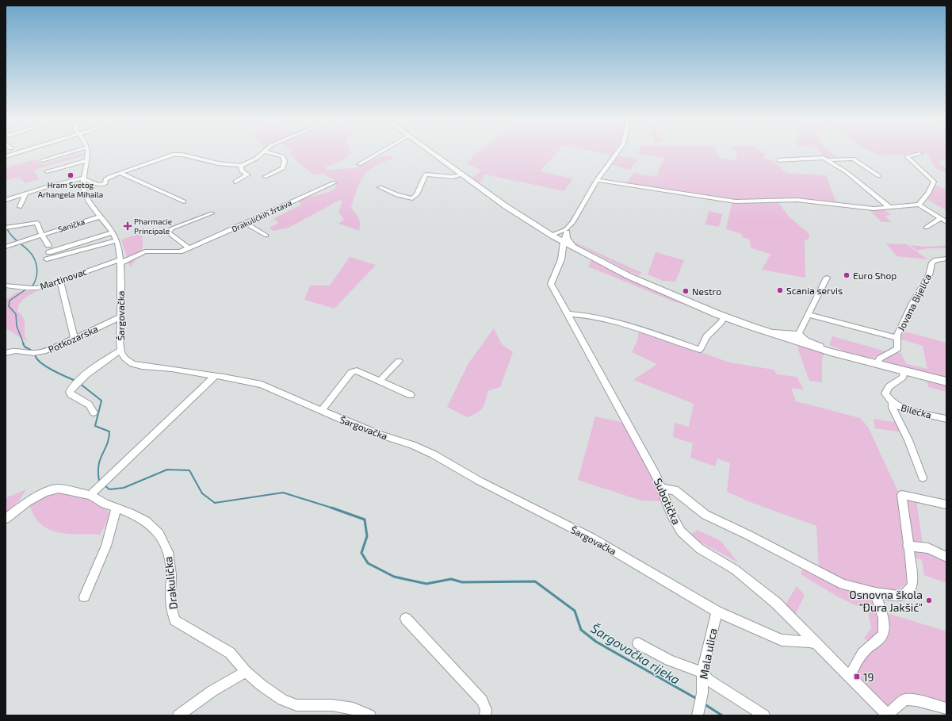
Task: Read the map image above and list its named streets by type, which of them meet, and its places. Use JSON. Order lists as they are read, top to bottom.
{
  "streets": {
    "street": [
      "Drakulićkih žrtava",
      "Sanička",
      "Martinovac",
      "Jovana Bijelića",
      "Šargovačka",
      "Potkozarska",
      "Bilećka",
      "Subotička",
      "Drakulićka",
      "Mala ulica"
    ]
  },
  "crossings": [
    ["Drakulićkih žrtava", "Martinovac"],
    ["Drakulićkih žrtava", "Šargovačka"],
    ["Sanička", "Šargovačka"],
    ["Martinovac", "Šargovačka"],
    ["Šargovačka", "Potkozarska"],
    ["Šargovačka", "Subotička"],
    ["Šargovačka", "Mala ulica"]
  ],
  "water": ["Šargovačka rijeka"],
  "places": {
    "other": [
      "Hram Svetog Arhangela Mihaila",
      "Euro Shop",
      "Scania servis",
      "Nestro",
      "Osnovna škola \"Đura Jakšić\""
    ],
    "health": ["Pharmacie Principale"],
    "transit": ["19"]
  }
}
